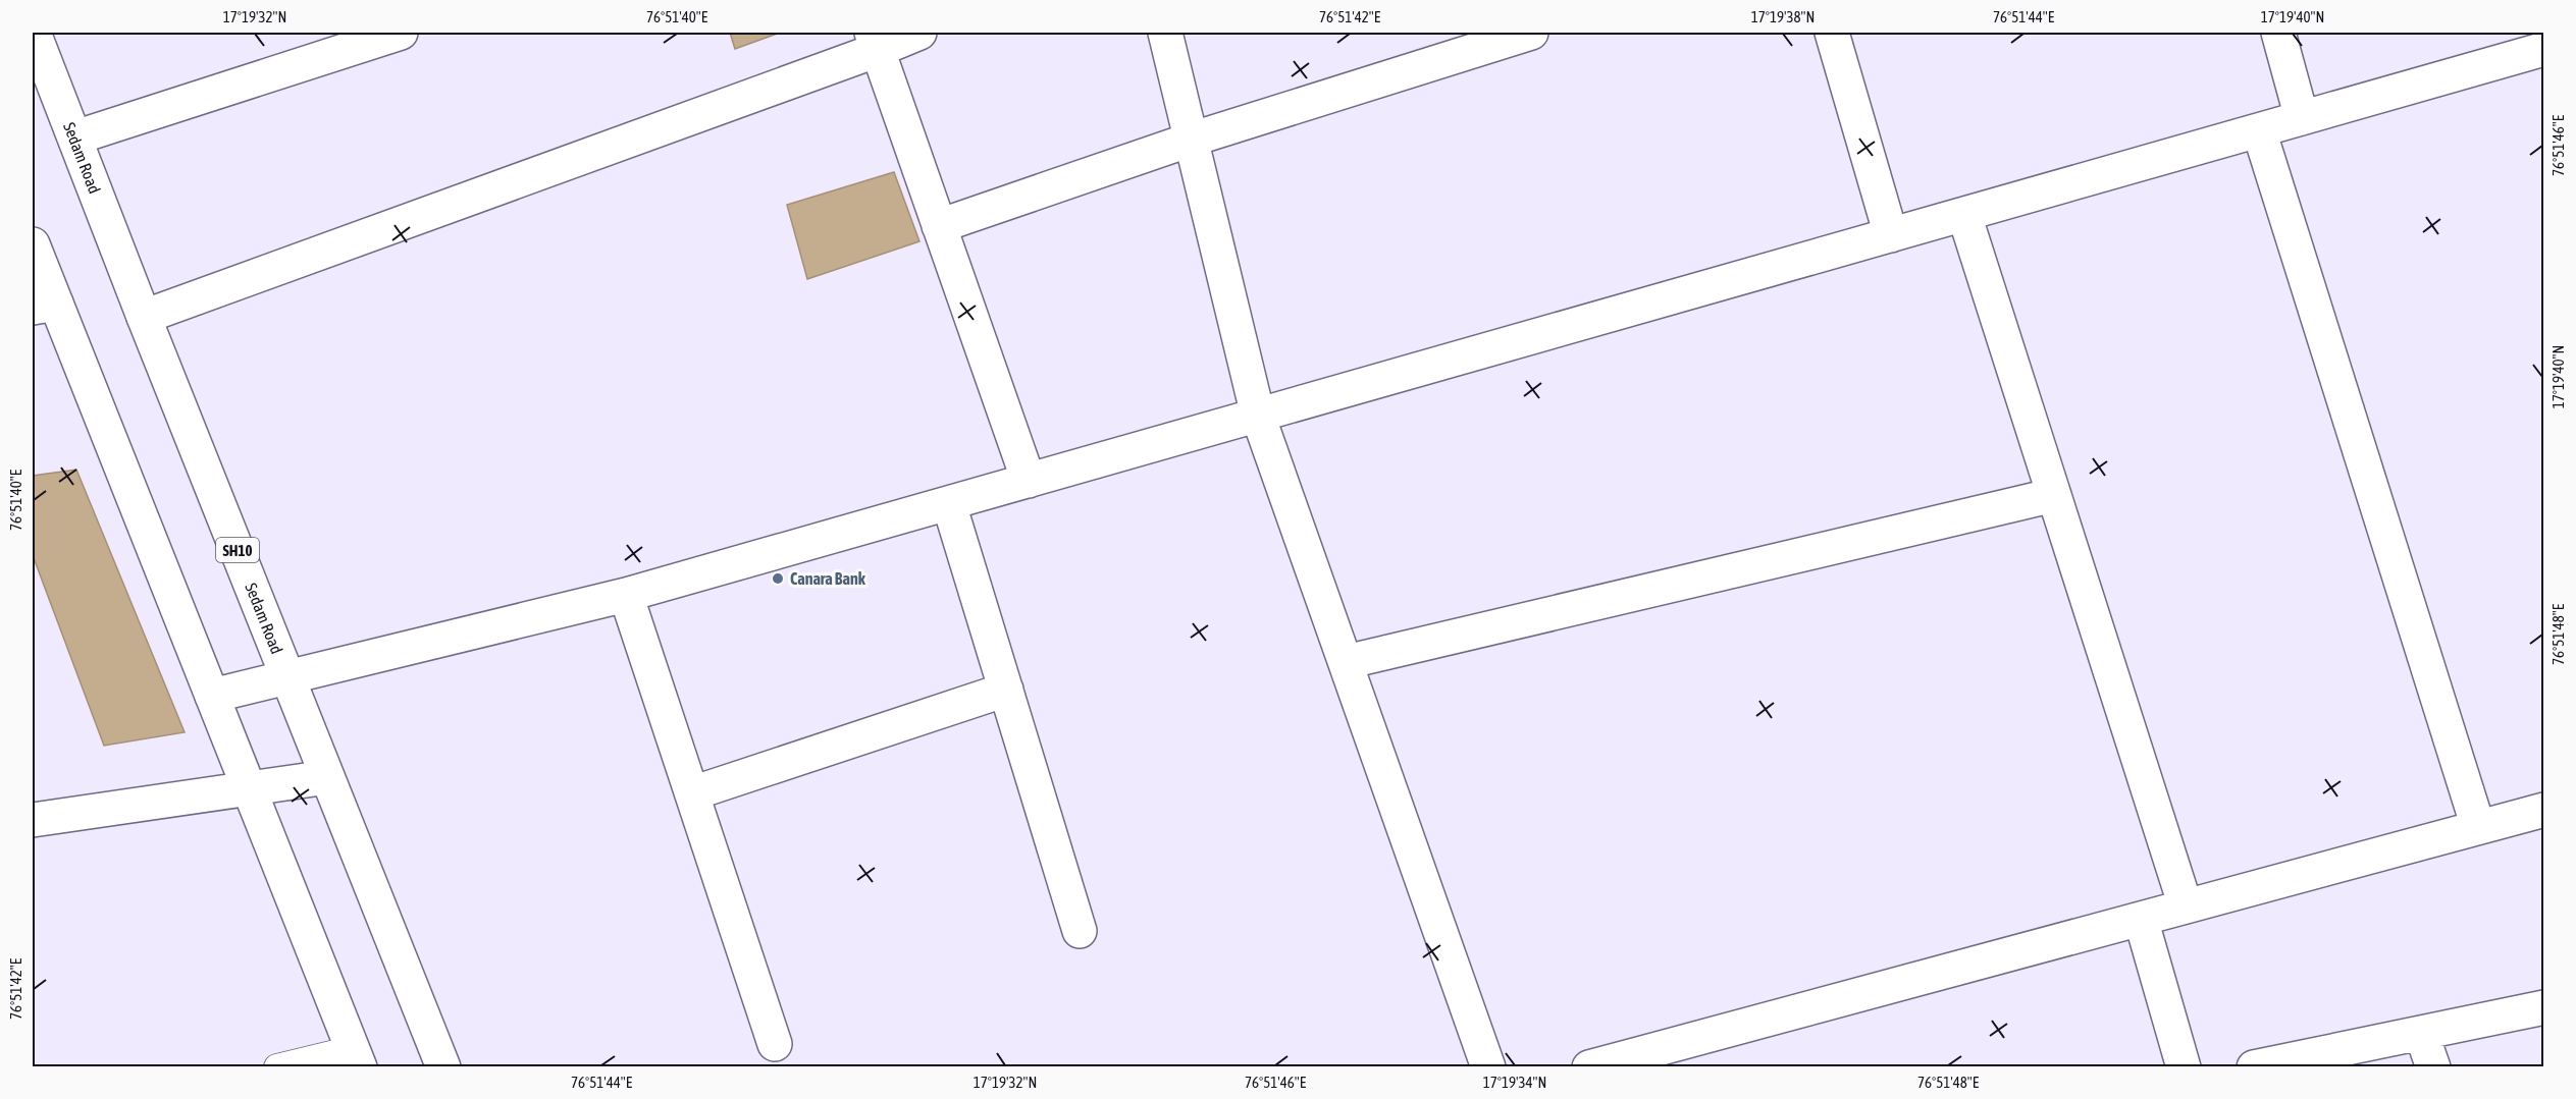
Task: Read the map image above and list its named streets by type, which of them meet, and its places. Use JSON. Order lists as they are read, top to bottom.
{
  "streets": {
    "street": ["Sedam Road", "SH10"]
  },
  "places": ["Canara Bank"],
  "coordinates": [
    "17°19'32\"N",
    "76°51'40\"E",
    "76°51'42\"E",
    "17°19'38\"N",
    "76°51'44\"E",
    "17°19'40\"N",
    "76°51'46\"E",
    "76°51'48\"E",
    "17°19'34\"N"
  ]
}
